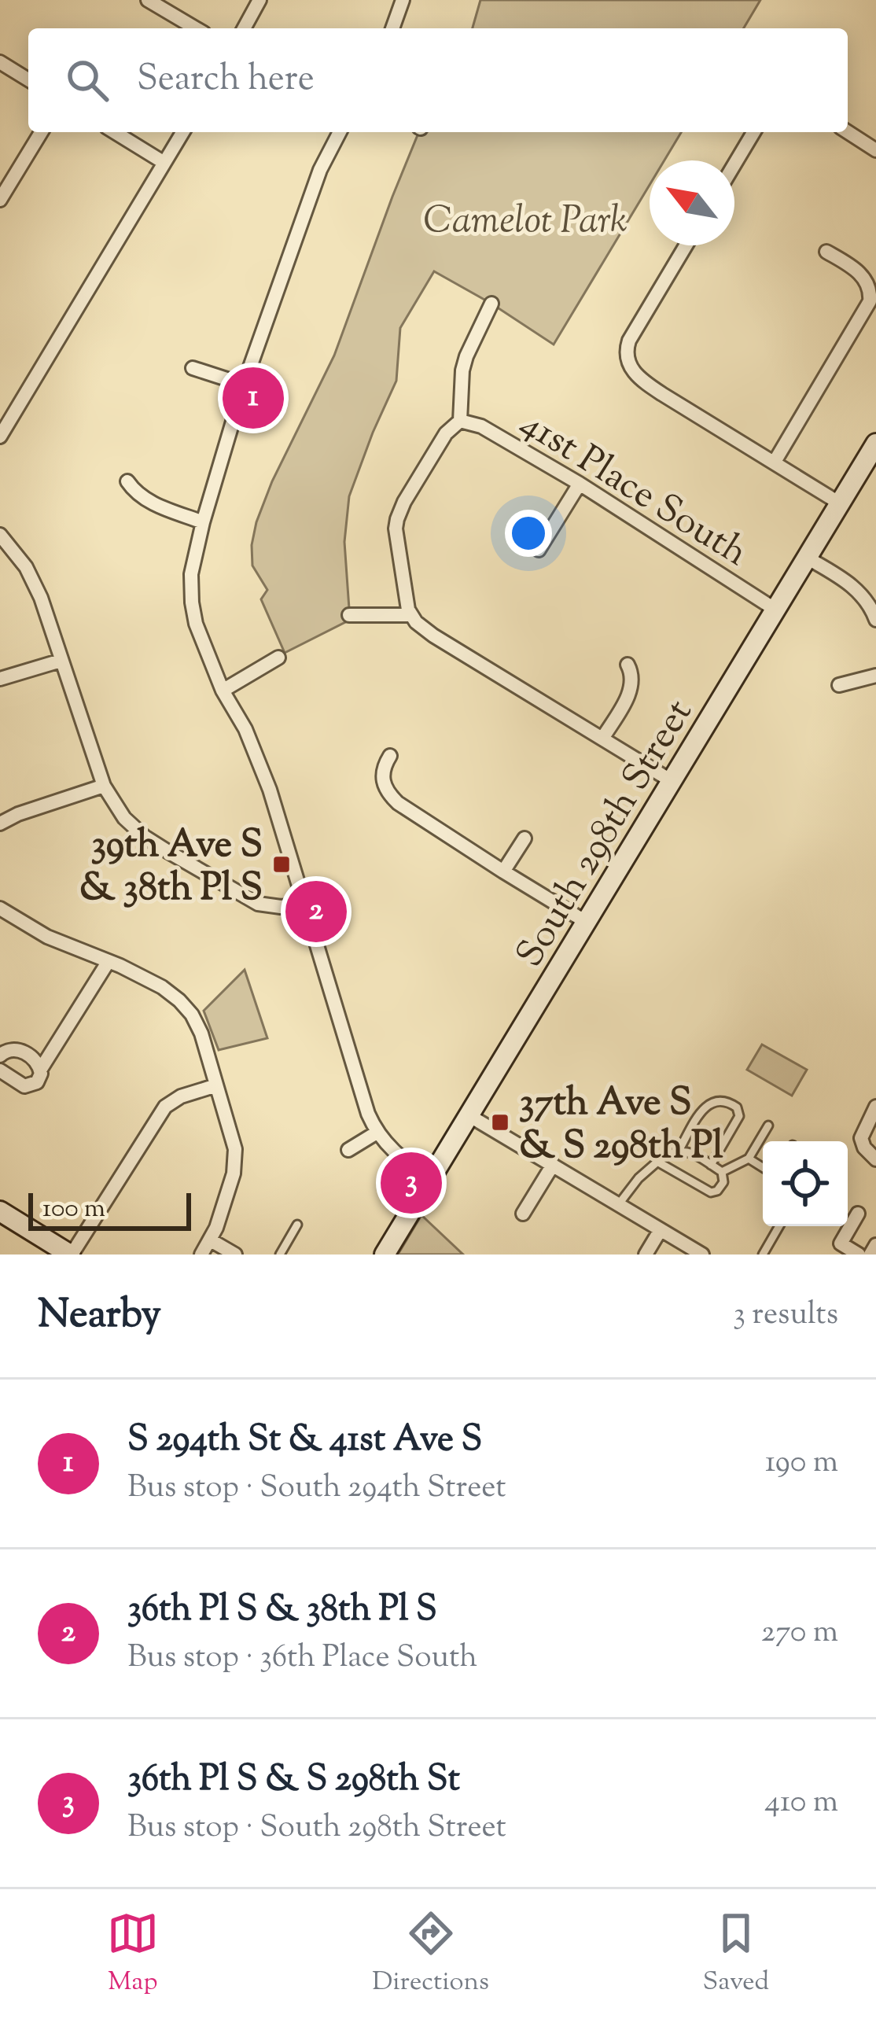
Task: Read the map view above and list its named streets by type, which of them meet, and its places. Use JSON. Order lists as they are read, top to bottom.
{
  "streets": {
    "street": ["41st Place South", "South 298th Street"]
  },
  "crossings": [
    ["41st Place South", "South 298th Street"]
  ],
  "parks": ["Camelot Park"],
  "places": {
    "transit": ["39th Ave S & 38th Pl S", "37th Ave S & S 298th Pl"]
  },
  "scale_bar": "100 m",
  "north": "top left",
  "page": {
    "search": "Search here",
    "pins": ["1", "2", "3"],
    "scale": "100 m",
    "heading": ["Nearby", "3 results"],
    "list": [
      {
        "mark": "1",
        "name": "S 294th St & 41st Ave S",
        "note": "Bus stop · South 294th Street",
        "value": "190 m"
      },
      {
        "mark": "2",
        "name": "36th Pl S & 38th Pl S",
        "note": "Bus stop · 36th Place South",
        "value": "270 m"
      },
      {
        "mark": "3",
        "name": "36th Pl S & S 298th St",
        "note": "Bus stop · South 298th Street",
        "value": "410 m"
      }
    ],
    "nav": ["Map", "Directions", "Saved"]
  }
}
